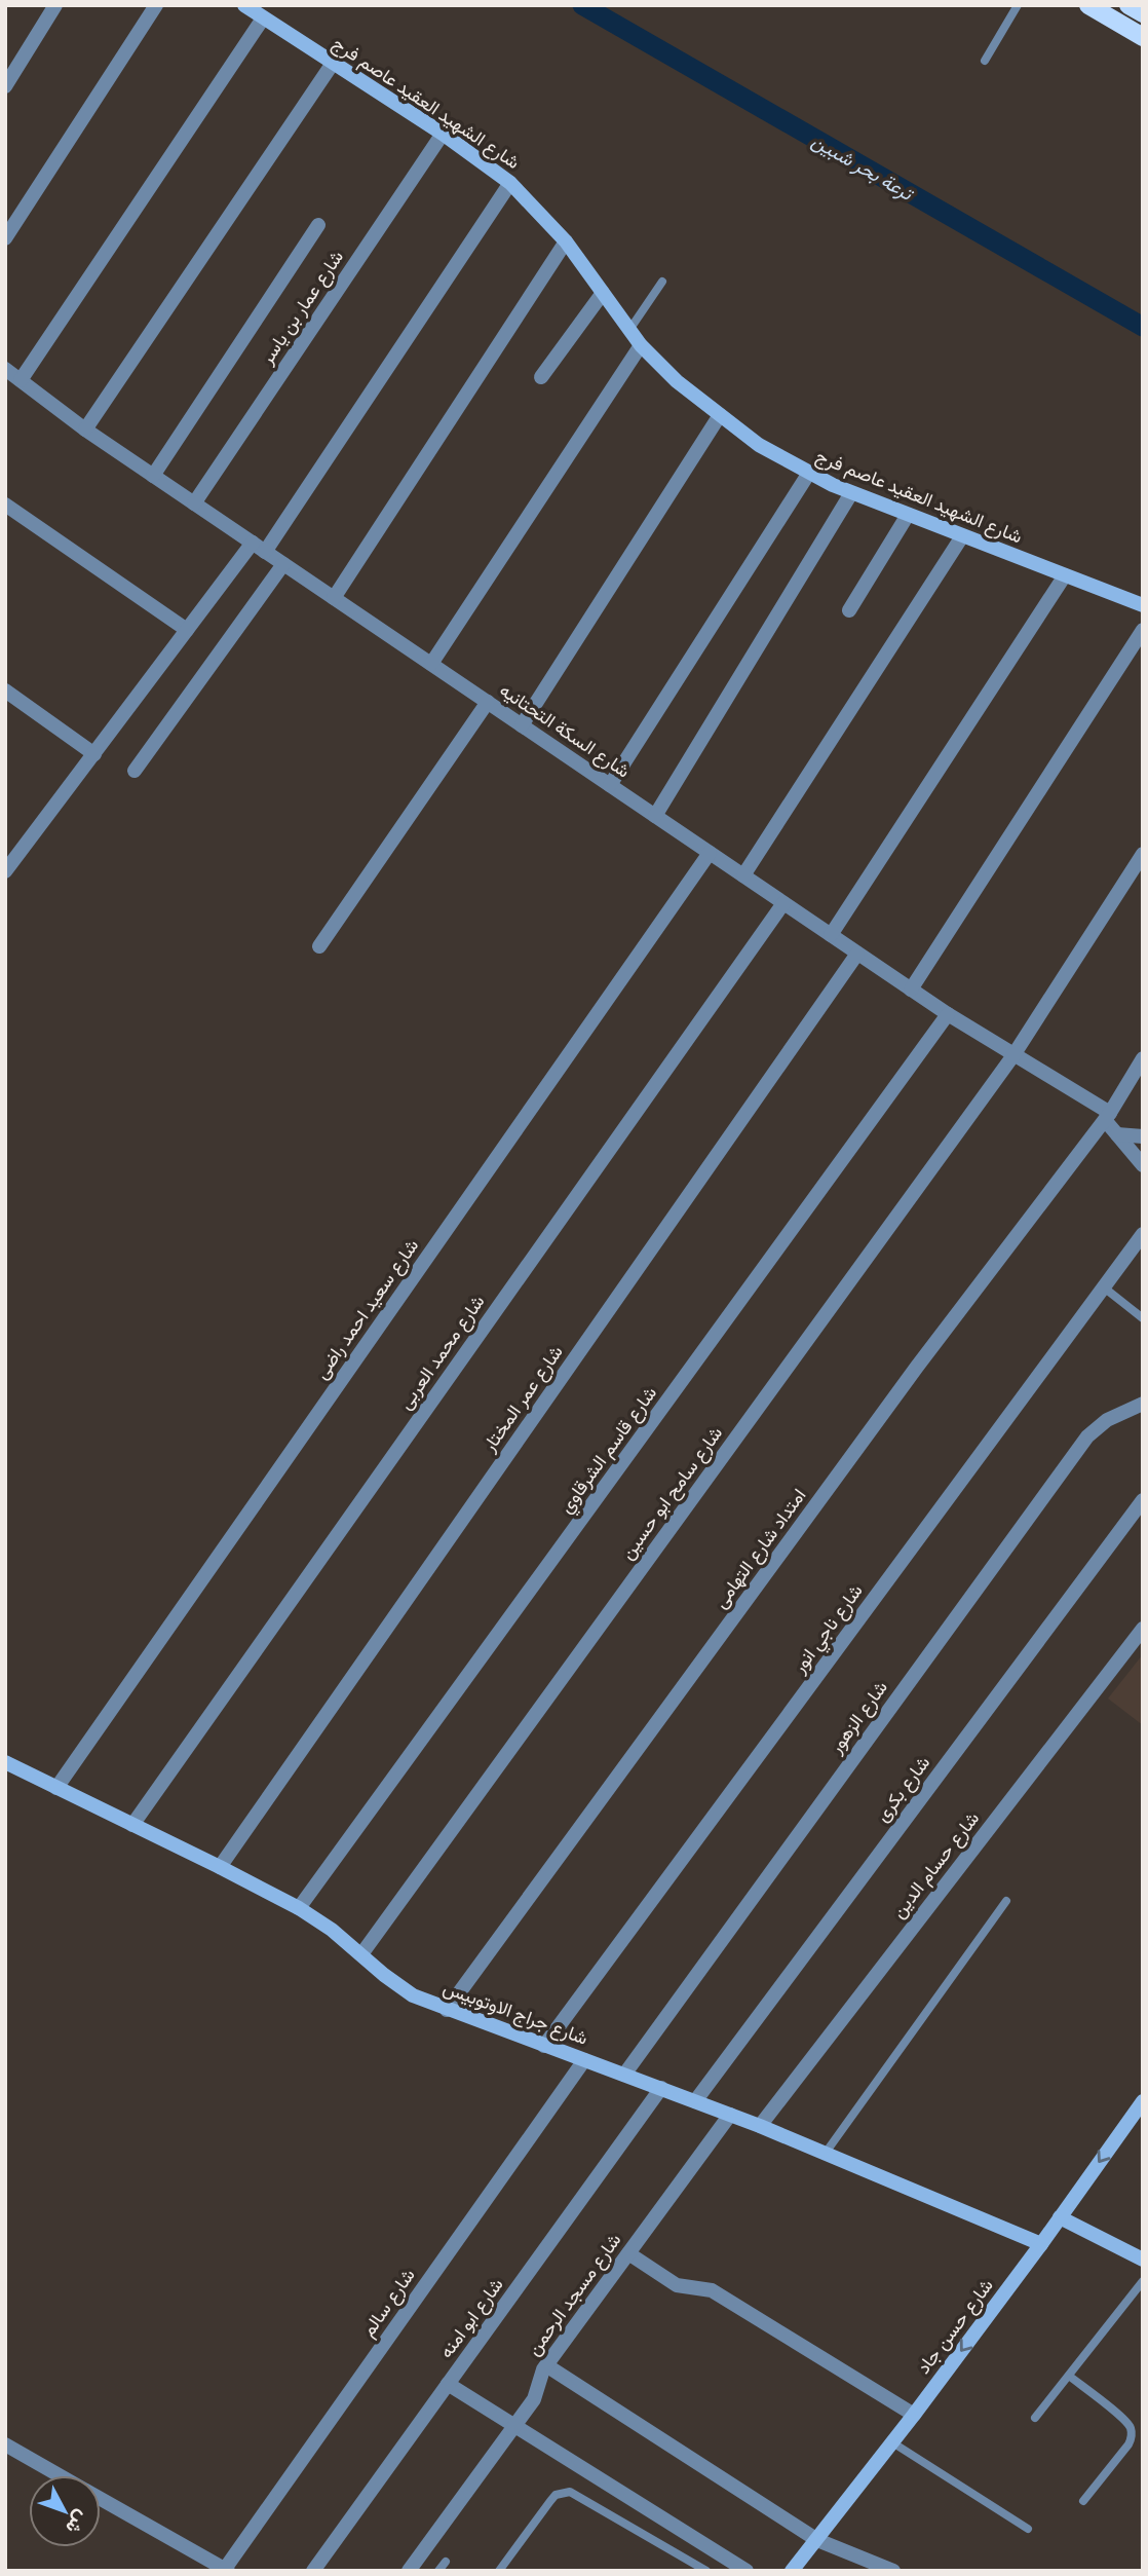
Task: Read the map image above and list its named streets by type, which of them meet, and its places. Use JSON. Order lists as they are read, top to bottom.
{
  "streets": {
    "street": [
      "شارع الشهيد العقيد عاصم فرج",
      "شارع عمار بن ياسر",
      "شارع السكة التحتانيه",
      "شارع سعيد احمد راضى",
      "شارع محمد العربى",
      "شارع عمر المختار",
      "شارع قاسم الشرقاوي",
      "شارع سامح ابو حسين",
      "امتداد شارع التهامى",
      "شارع ناجي انور",
      "شارع الزهور",
      "شارع بكرى",
      "شارع حسام الدين",
      "شارع جراج الاوتوبيس",
      "شارع مسجد الرحمن",
      "شارع سالم",
      "شارع ابو امنه",
      "شارع حسن جاد"
    ]
  },
  "crossings": [
    ["شارع الشهيد العقيد عاصم فرج", "شارع عمار بن ياسر"],
    ["شارع عمار بن ياسر", "شارع السكة التحتانيه"],
    ["شارع السكة التحتانيه", "شارع سعيد احمد راضى"],
    ["شارع السكة التحتانيه", "شارع محمد العربى"],
    ["شارع السكة التحتانيه", "شارع عمر المختار"],
    ["شارع السكة التحتانيه", "شارع قاسم الشرقاوي"],
    ["شارع السكة التحتانيه", "شارع سامح ابو حسين"],
    ["شارع السكة التحتانيه", "امتداد شارع التهامى"],
    ["شارع سعيد احمد راضى", "شارع جراج الاوتوبيس"],
    ["شارع محمد العربى", "شارع جراج الاوتوبيس"],
    ["شارع عمر المختار", "شارع جراج الاوتوبيس"],
    ["شارع قاسم الشرقاوي", "شارع جراج الاوتوبيس"],
    ["شارع سامح ابو حسين", "شارع جراج الاوتوبيس"],
    ["امتداد شارع التهامى", "شارع جراج الاوتوبيس"],
    ["شارع ناجي انور", "شارع جراج الاوتوبيس"],
    ["شارع الزهور", "شارع جراج الاوتوبيس"],
    ["شارع بكرى", "شارع جراج الاوتوبيس"],
    ["شارع حسام الدين", "شارع جراج الاوتوبيس"],
    ["شارع جراج الاوتوبيس", "شارع مسجد الرحمن"],
    ["شارع جراج الاوتوبيس", "شارع سالم"],
    ["شارع جراج الاوتوبيس", "شارع ابو امنه"],
    ["شارع جراج الاوتوبيس", "شارع حسن جاد"]
  ],
  "one_way": ["شارع حسن جاد"],
  "water": ["ترعة بحر شبين"],
  "north": "bottom right"
}
